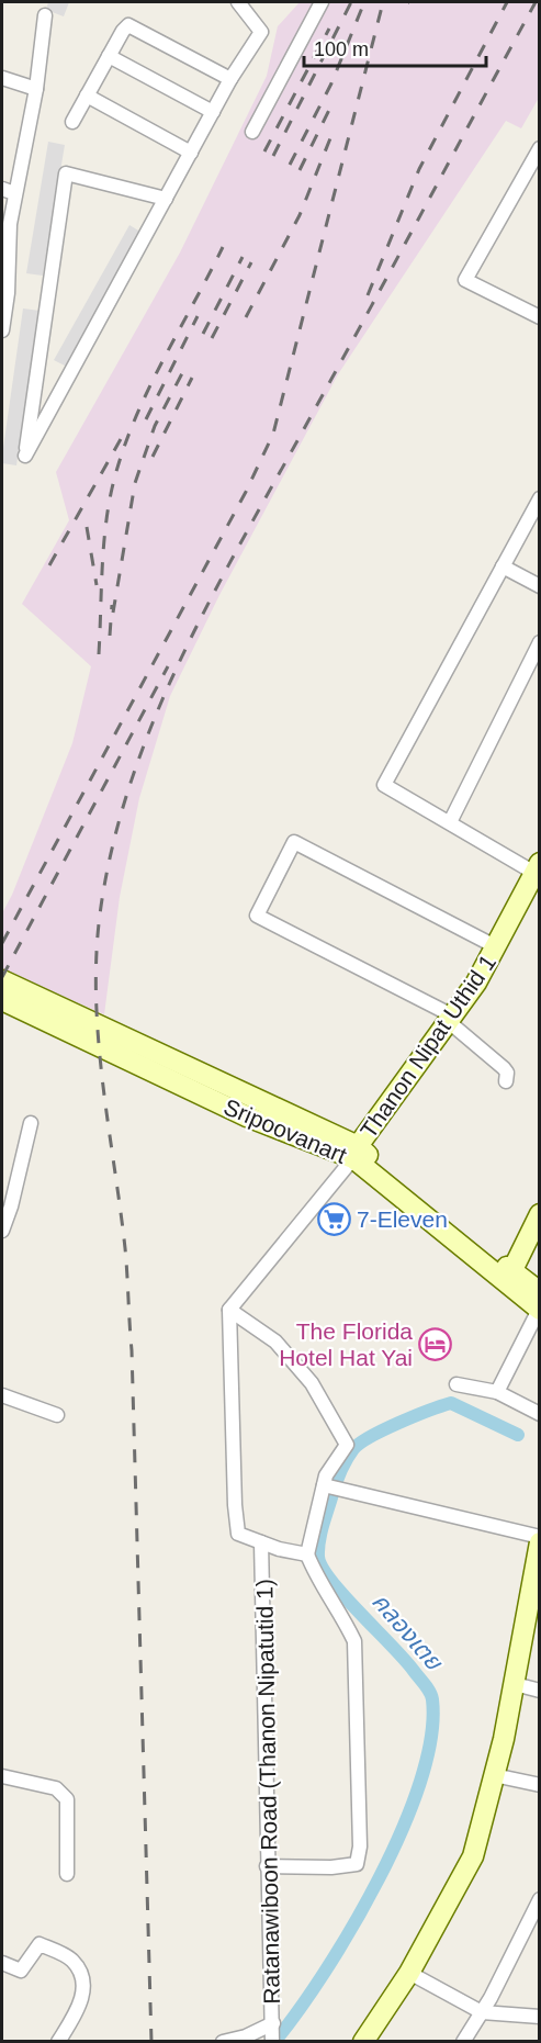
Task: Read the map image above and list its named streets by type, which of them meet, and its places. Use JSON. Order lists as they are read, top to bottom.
{
  "streets": {
    "main road": ["Thanon Nipat Uthid 1", "Sripoovanart"],
    "street": ["Ratanawiboon Road (Thanon Nipatutid 1)"]
  },
  "crossings": [
    ["Thanon Nipat Uthid 1", "Sripoovanart"]
  ],
  "water": ["คลองเตย"],
  "places": {
    "supermarket": ["7-Eleven"],
    "hotel": ["The Florida Hotel Hat Yai"]
  },
  "scale_bar": "100 m"
}
